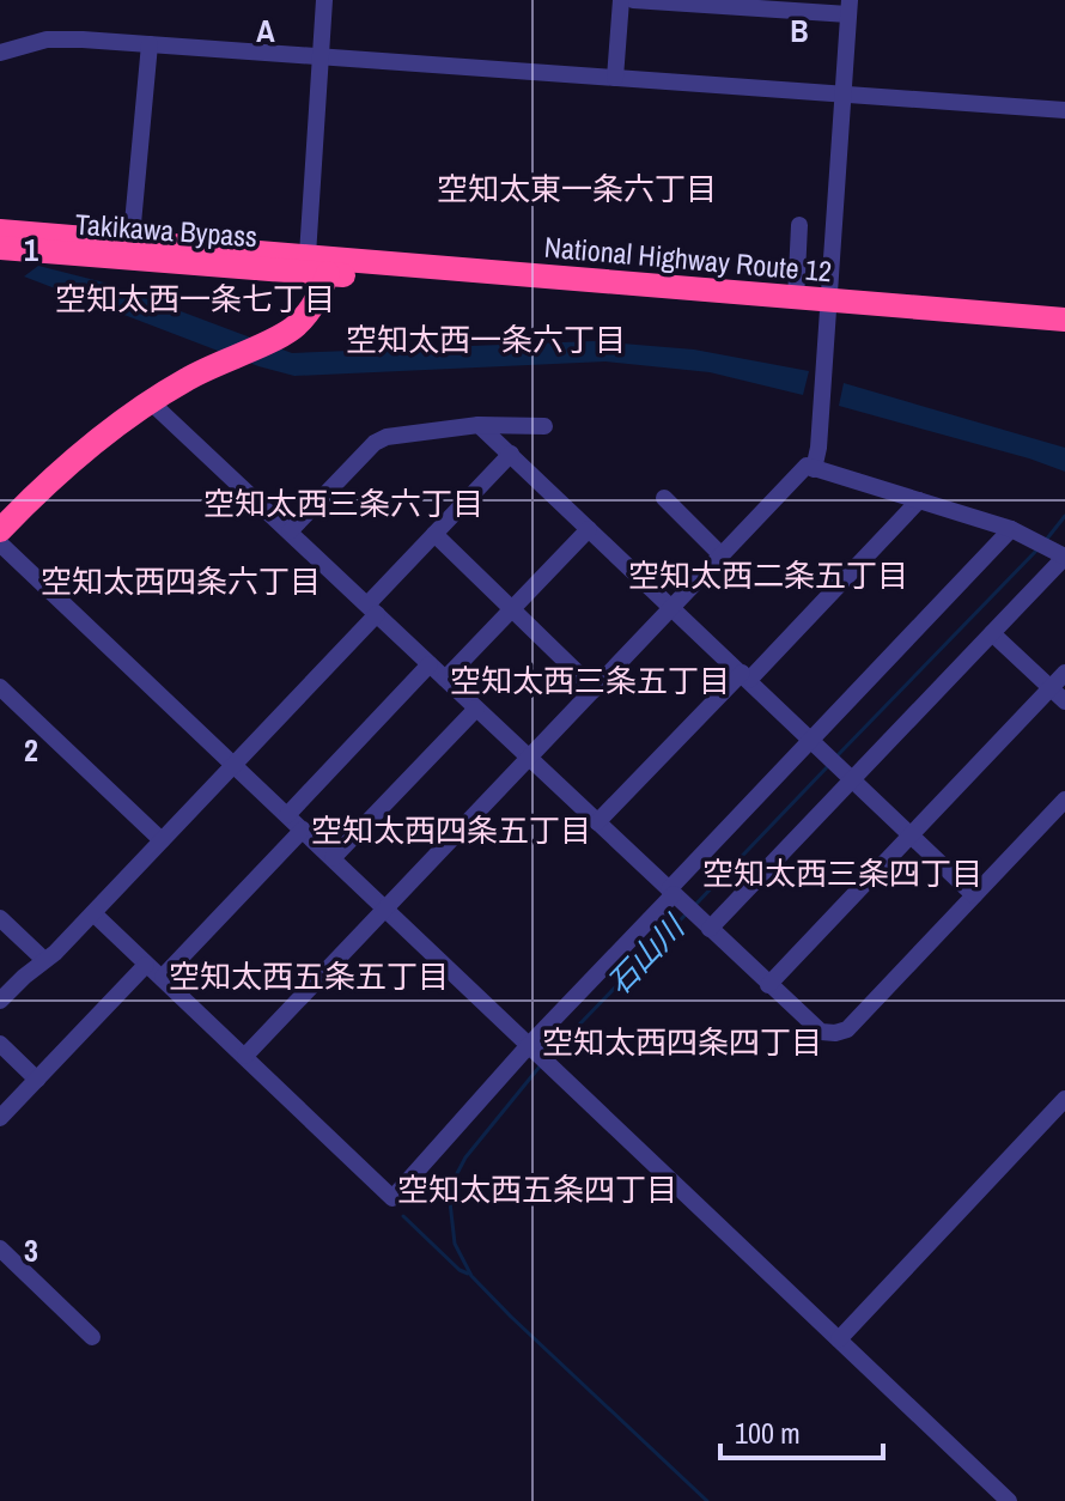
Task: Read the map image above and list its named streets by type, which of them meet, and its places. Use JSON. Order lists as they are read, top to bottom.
{
  "streets": {
    "highway": ["Takikawa Bypass", "National Highway Route 12"]
  },
  "crossings": [
    ["Takikawa Bypass", "National Highway Route 12"]
  ],
  "districts": [
    "空知太東一条六丁目",
    "空知太西一条七丁目",
    "空知太西一条六丁目",
    "空知太西三条六丁目",
    "空知太西二条五丁目",
    "空知太西四条六丁目",
    "空知太西三条五丁目",
    "空知太西四条五丁目",
    "空知太西三条四丁目",
    "空知太西五条五丁目",
    "空知太西四条四丁目",
    "空知太西五条四丁目"
  ],
  "water": ["石山川"],
  "scale_bar": "100 m",
  "grid": {
    "columns": ["A", "B"],
    "rows": ["1", "2", "3"]
  }
}
